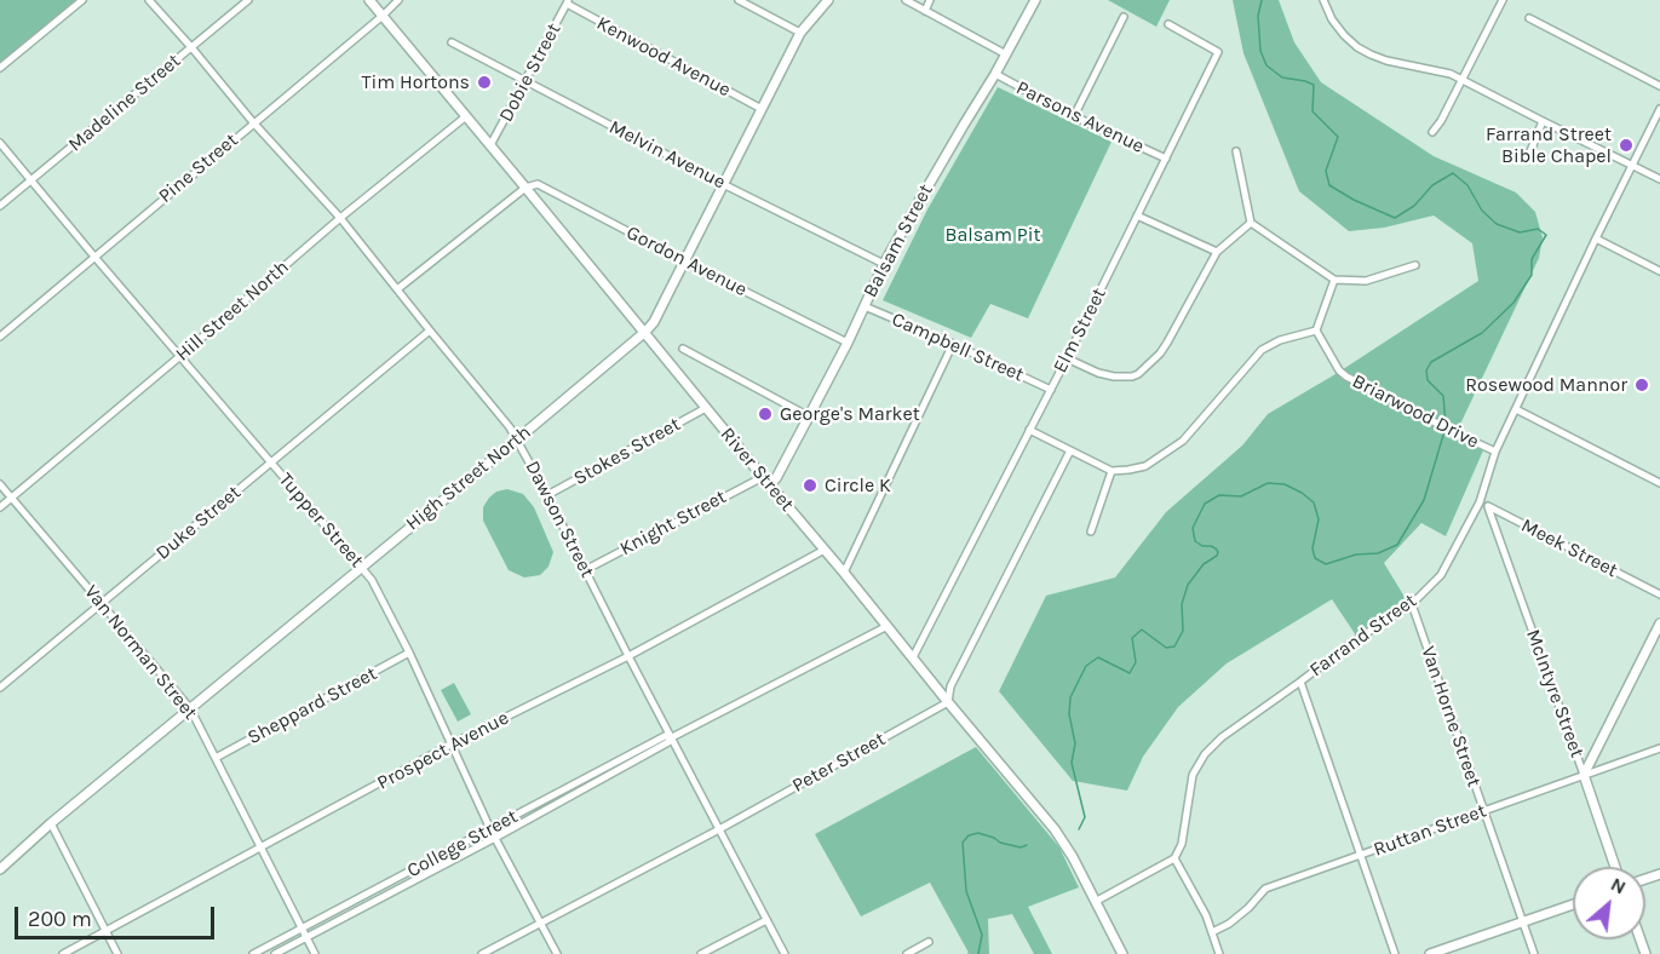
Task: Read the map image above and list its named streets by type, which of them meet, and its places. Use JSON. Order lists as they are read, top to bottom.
{
  "streets": {
    "main road": [
      "Balsam Street",
      "River Street",
      "High Street North",
      "McIntyre Street"
    ],
    "street": [
      "Kenwood Avenue",
      "Dobie Street",
      "Madeline Street",
      "Parsons Avenue",
      "Melvin Avenue",
      "Pine Street",
      "Gordon Avenue",
      "Hill Street North",
      "Elm Street",
      "Campbell Street",
      "Briarwood Drive",
      "Stokes Street",
      "Dawson Street",
      "Tupper Street",
      "Duke Street",
      "Knight Street",
      "Meek Street",
      "Farrand Street",
      "Van Norman Street",
      "Sheppard Street",
      "Van Horne Street",
      "Prospect Avenue",
      "Peter Street",
      "Ruttan Street",
      "College Street"
    ]
  },
  "crossings": [
    ["Kenwood Avenue", "Dobie Street"],
    ["Kenwood Avenue", "High Street North"],
    ["Dobie Street", "Melvin Avenue"],
    ["Dobie Street", "River Street"],
    ["Madeline Street", "Dawson Street"],
    ["Madeline Street", "Tupper Street"],
    ["Parsons Avenue", "Balsam Street"],
    ["Parsons Avenue", "Elm Street"],
    ["Melvin Avenue", "Balsam Street"],
    ["Melvin Avenue", "High Street North"],
    ["Pine Street", "River Street"],
    ["Pine Street", "Dawson Street"],
    ["Pine Street", "Tupper Street"],
    ["Balsam Street", "Gordon Avenue"],
    ["Balsam Street", "Campbell Street"],
    ["Balsam Street", "River Street"],
    ["Gordon Avenue", "River Street"],
    ["Gordon Avenue", "High Street North"],
    ["Hill Street North", "River Street"],
    ["Hill Street North", "Dawson Street"],
    ["Hill Street North", "Tupper Street"],
    ["Hill Street North", "Van Norman Street"],
    ["Elm Street", "Campbell Street"],
    ["Elm Street", "River Street"],
    ["Briarwood Drive", "Farrand Street"],
    ["Stokes Street", "River Street"],
    ["Stokes Street", "Dawson Street"],
    ["River Street", "High Street North"],
    ["River Street", "Knight Street"],
    ["River Street", "Prospect Avenue"],
    ["River Street", "Peter Street"],
    ["River Street", "College Street"],
    ["High Street North", "Dawson Street"],
    ["High Street North", "Tupper Street"],
    ["High Street North", "Van Norman Street"],
    ["Dawson Street", "Duke Street"],
    ["Dawson Street", "Knight Street"],
    ["Dawson Street", "Prospect Avenue"],
    ["Dawson Street", "Peter Street"],
    ["Dawson Street", "College Street"],
    ["Tupper Street", "Duke Street"],
    ["Tupper Street", "Sheppard Street"],
    ["Tupper Street", "Prospect Avenue"],
    ["Tupper Street", "Peter Street"],
    ["Tupper Street", "College Street"],
    ["Duke Street", "Van Norman Street"],
    ["Meek Street", "Farrand Street"],
    ["Meek Street", "McIntyre Street"],
    ["Farrand Street", "Van Horne Street"],
    ["Van Norman Street", "Sheppard Street"],
    ["Van Norman Street", "Prospect Avenue"],
    ["Van Norman Street", "College Street"],
    ["McIntyre Street", "Ruttan Street"],
    ["Van Horne Street", "Ruttan Street"]
  ],
  "parks": ["Balsam Pit"],
  "places": [
    "Tim Hortons",
    "Farrand Street Bible Chapel",
    "Rosewood Mannor",
    "George's Market",
    "Circle K"
  ],
  "scale_bar": "200 m",
  "north": "top right"
}
